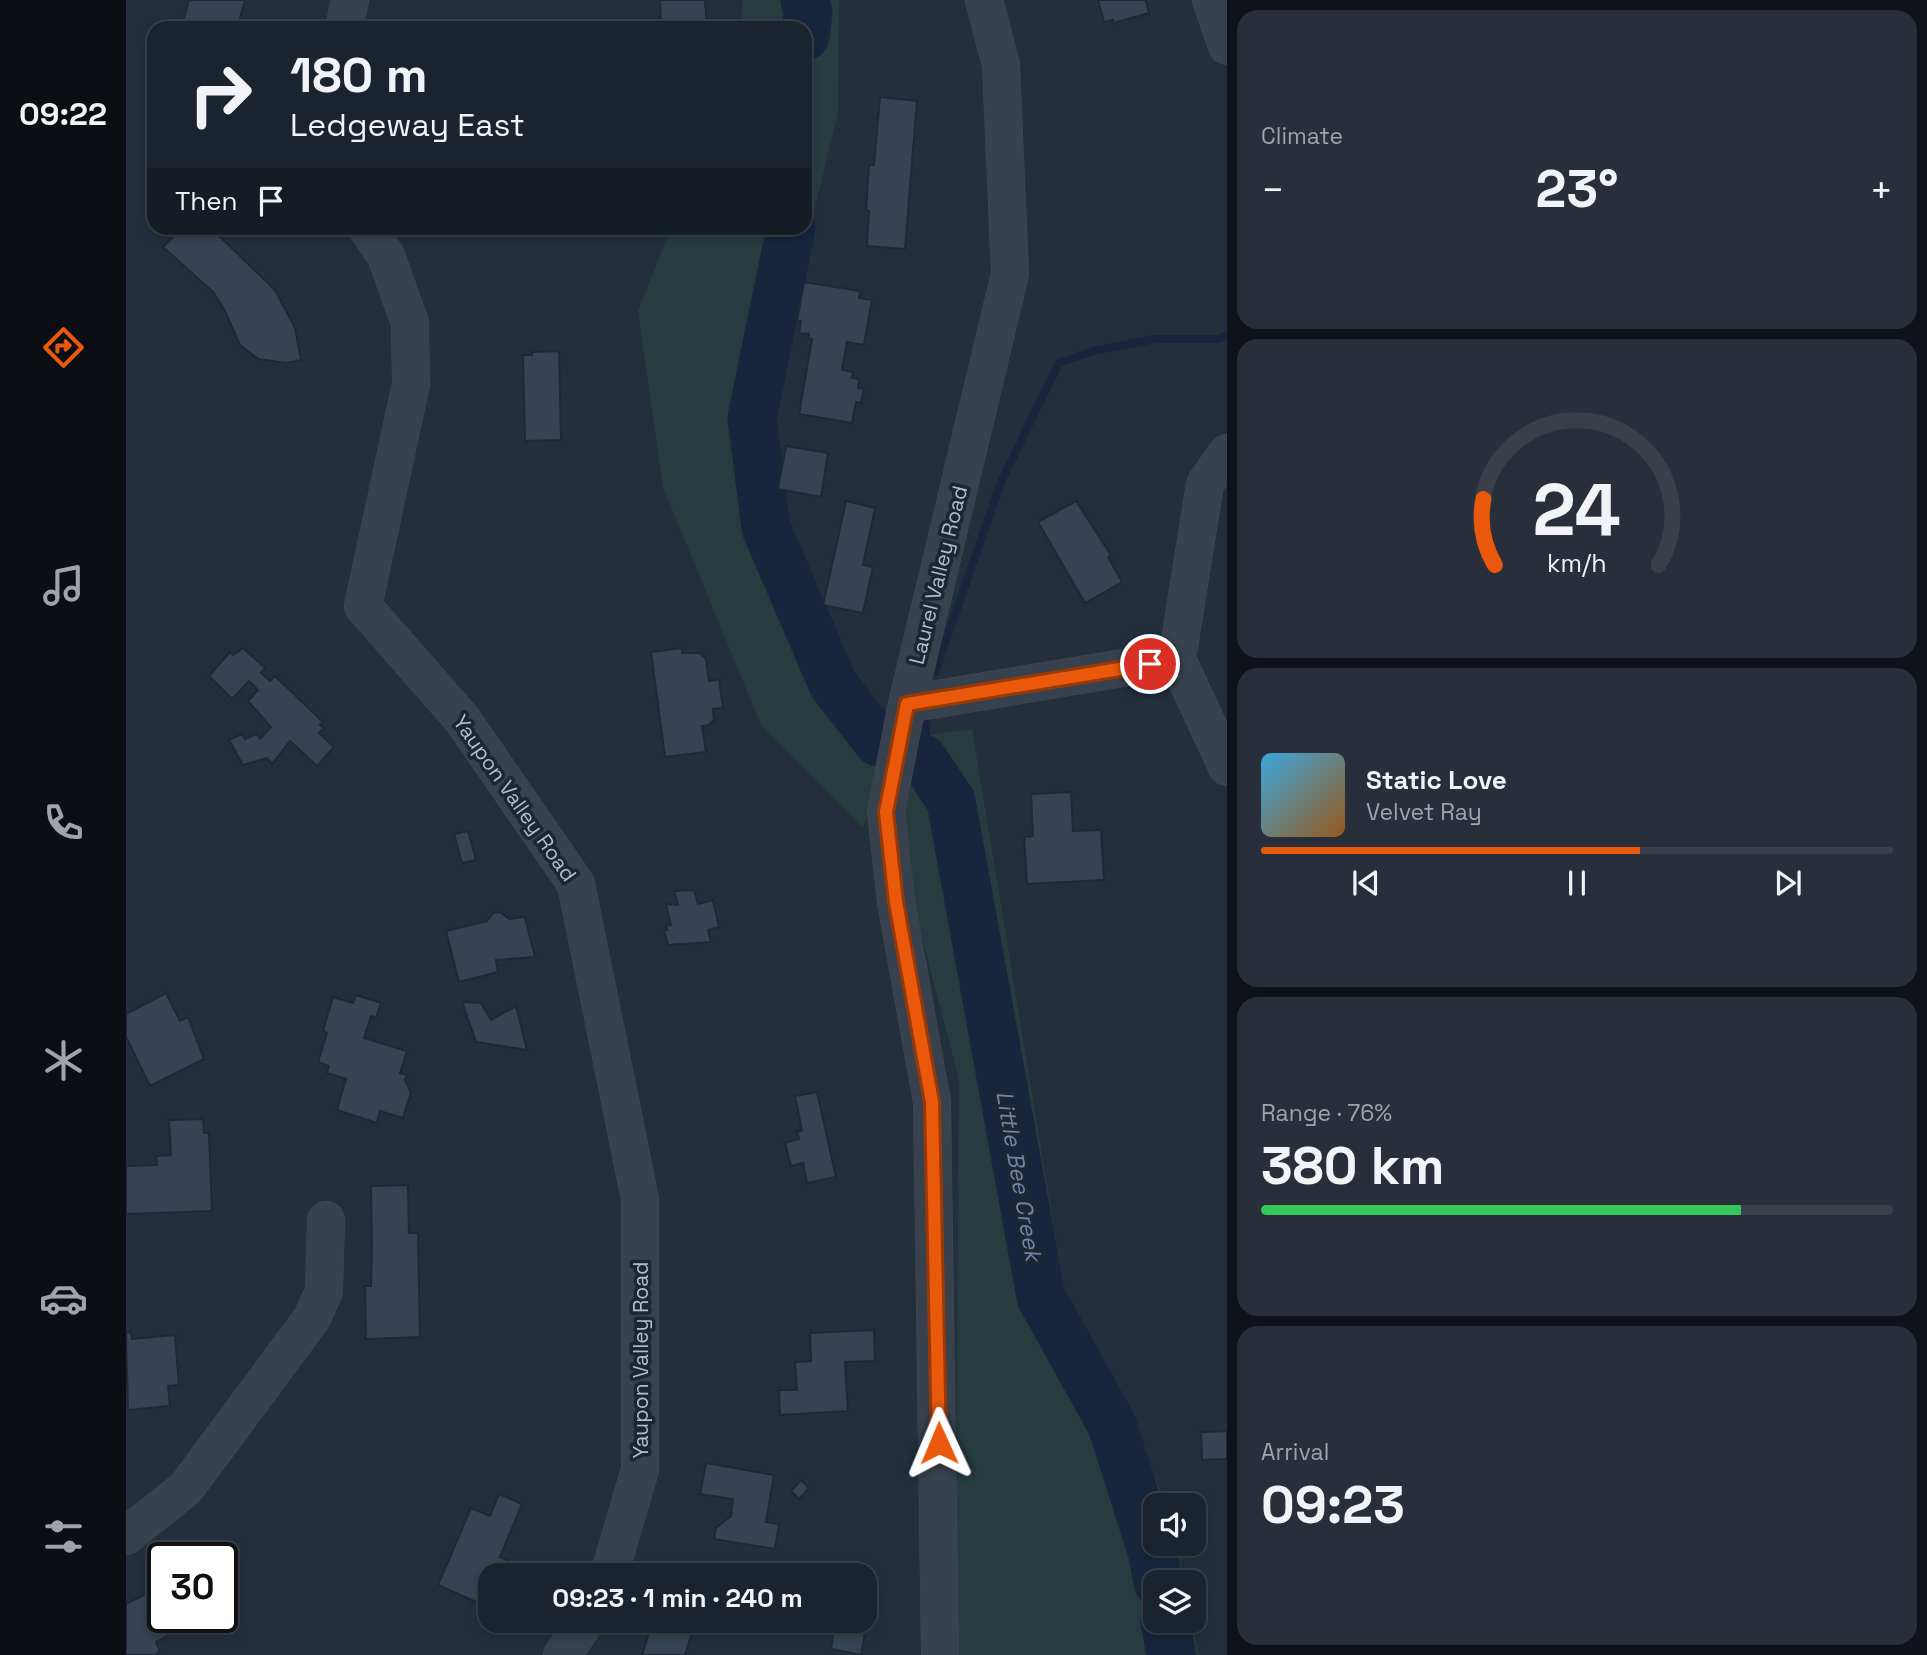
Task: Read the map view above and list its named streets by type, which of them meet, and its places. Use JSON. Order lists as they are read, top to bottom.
{
  "streets": {
    "street": ["Laurel Valley Road", "Yaupon Valley Road"]
  },
  "water": ["Little Bee Creek"],
  "page": {
    "tabs": "09:22",
    "tile": [
      "Climate",
      ["Range · 76%", "380 km"],
      ["Arrival", "09:23"]
    ],
    "turn": ["180 m", "Ledgeway East"],
    "heat": ["−", "23°", "+"],
    "then": "Then",
    "song": ["Static Love", "Velvet Ray"],
    "limit": "30",
    "trip": "09:23 · 1 min · 240 m",
    "gauge": ["24", "km/h"]
  }
}
